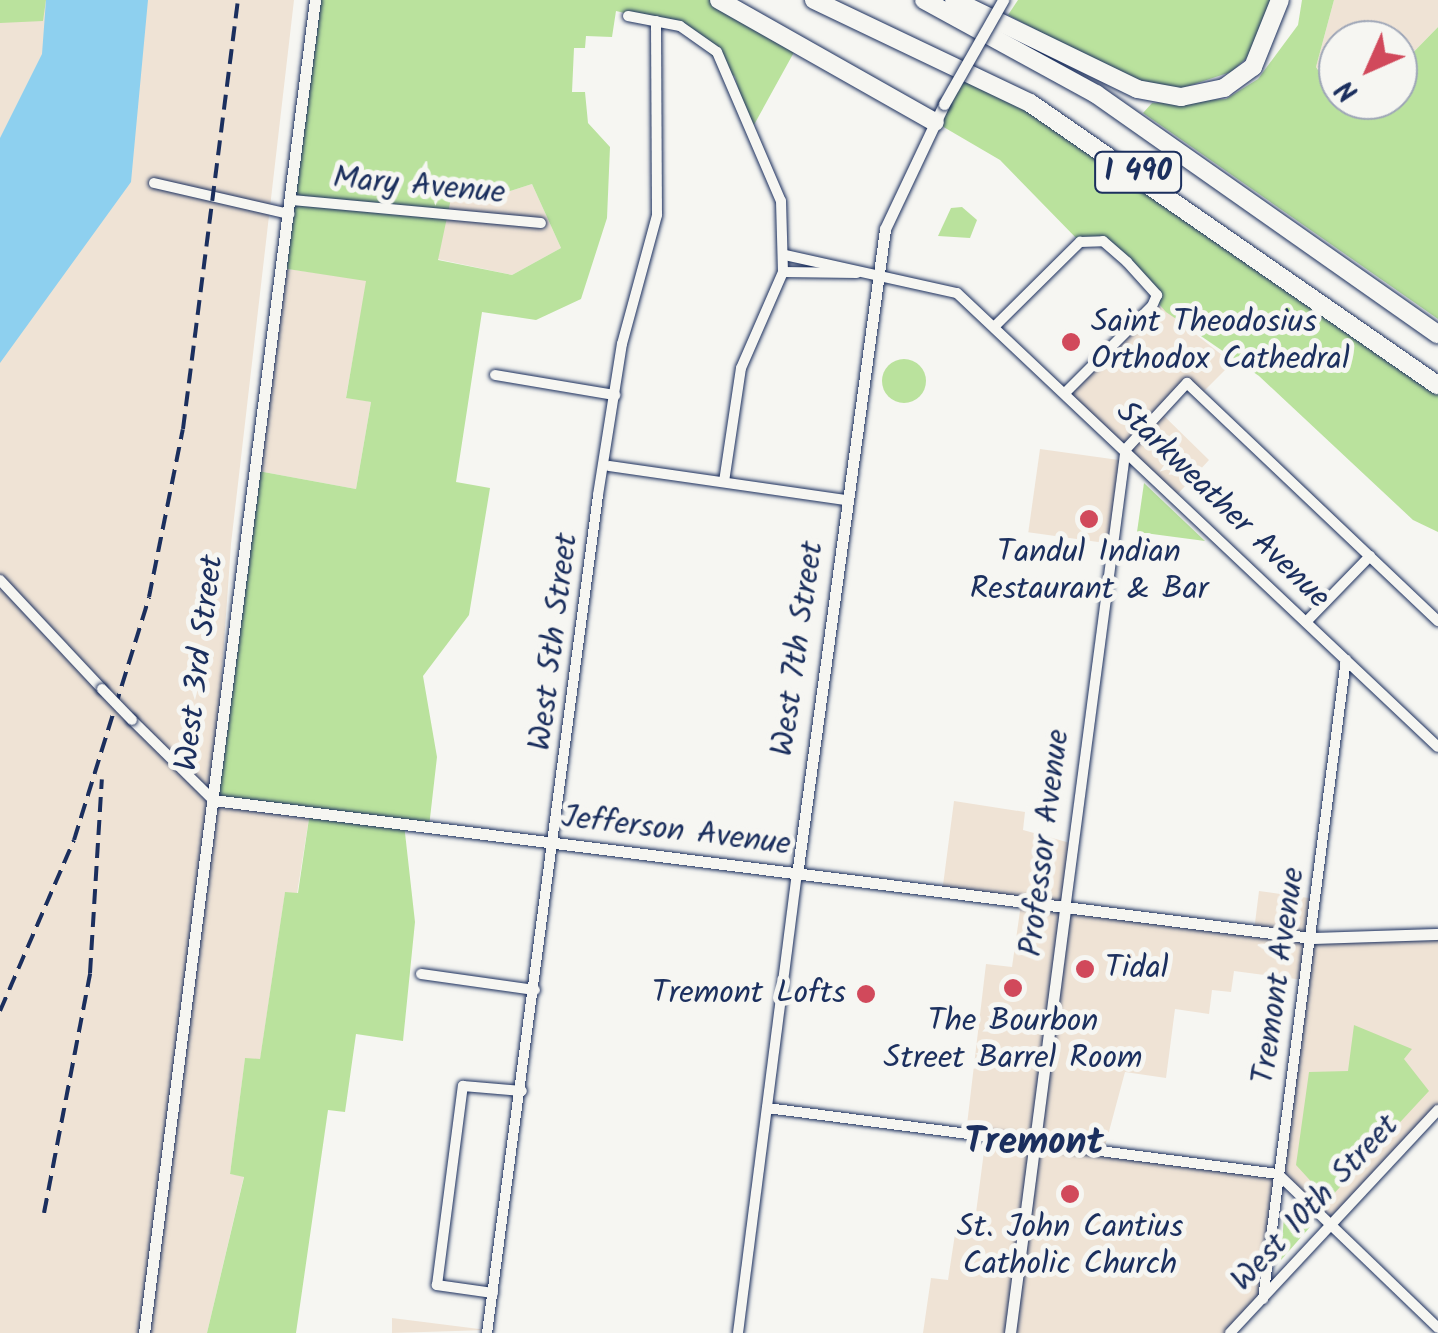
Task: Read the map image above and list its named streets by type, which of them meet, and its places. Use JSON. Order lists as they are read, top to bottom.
{
  "streets": {
    "highway": ["I 490"],
    "street": [
      "Mary Avenue",
      "Starkweather Avenue",
      "West 5th Street",
      "West 7th Street",
      "West 3rd Street",
      "Jefferson Avenue",
      "Professor Avenue",
      "Tremont Avenue",
      "West 10th Street"
    ]
  },
  "crossings": [
    ["Mary Avenue", "West 3rd Street"],
    ["Starkweather Avenue", "West 7th Street"],
    ["Starkweather Avenue", "Professor Avenue"],
    ["Starkweather Avenue", "Tremont Avenue"],
    ["West 5th Street", "Jefferson Avenue"],
    ["West 7th Street", "Jefferson Avenue"],
    ["West 3rd Street", "Jefferson Avenue"],
    ["Jefferson Avenue", "Professor Avenue"],
    ["Jefferson Avenue", "Tremont Avenue"],
    ["Tremont Avenue", "West 10th Street"]
  ],
  "districts": ["Tremont"],
  "places": [
    "Saint Theodosius Orthodox Cathedral",
    "Tandul Indian Restaurant & Bar",
    "Tidal",
    "The Bourbon Street Barrel Room",
    "Tremont Lofts",
    "St. John Cantius Catholic Church"
  ],
  "north": "bottom left"
}
